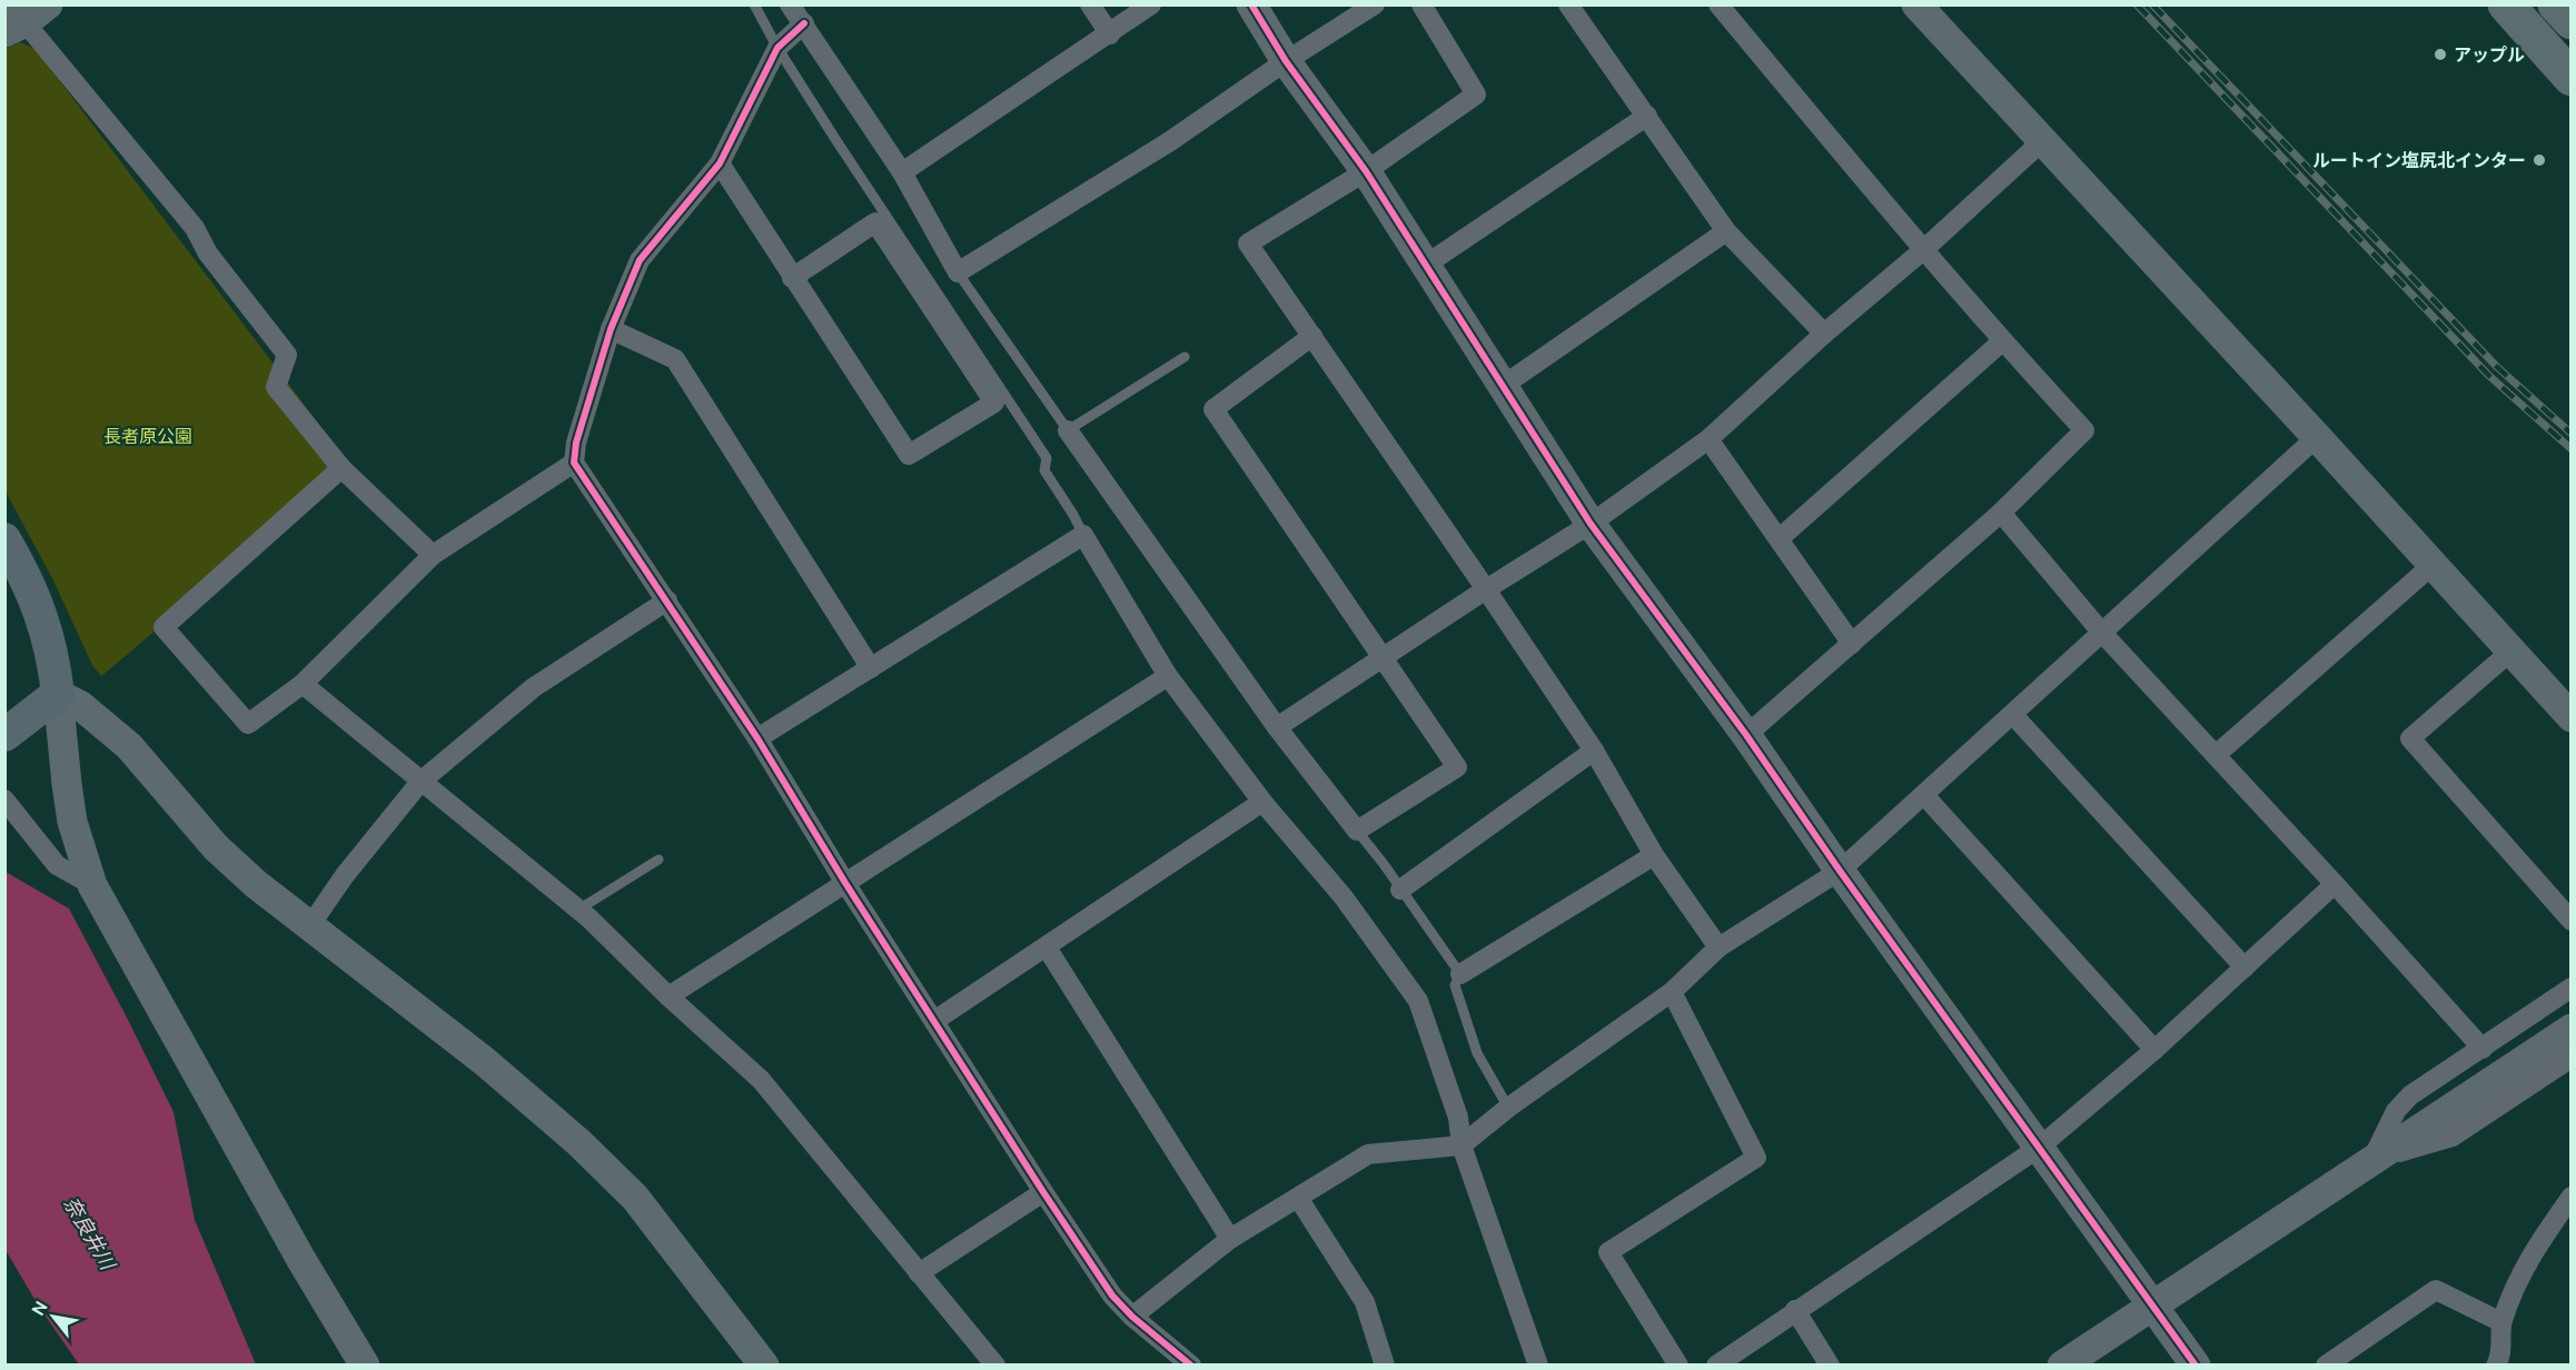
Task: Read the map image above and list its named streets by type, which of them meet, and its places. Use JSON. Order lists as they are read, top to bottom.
{
  "water": ["奈良井川"],
  "parks": ["長者原公園"],
  "places": ["アップル", "ルートイン塩尻北インター"],
  "north": "top left"
}
